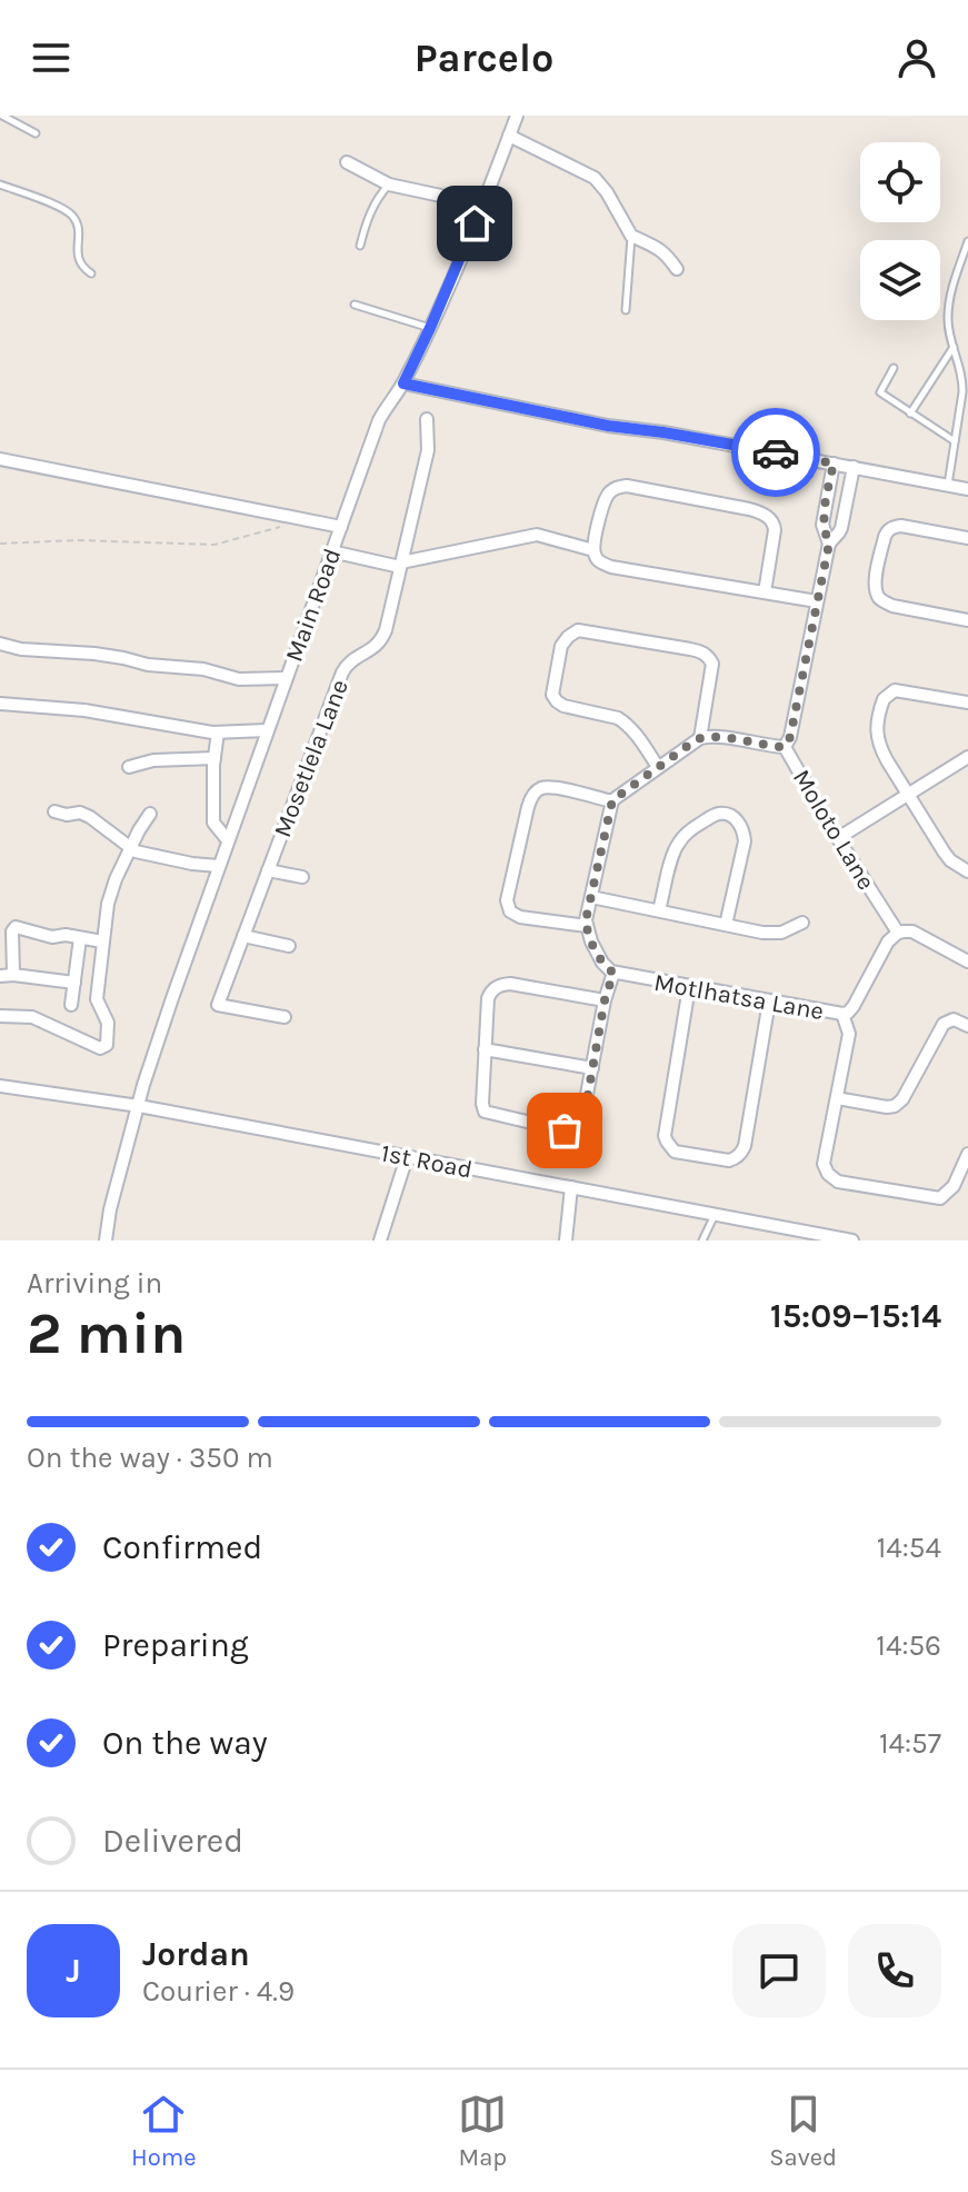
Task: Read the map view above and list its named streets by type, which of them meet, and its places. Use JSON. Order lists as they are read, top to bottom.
{
  "streets": {
    "street": [
      "Main Road",
      "Mosetlela Lane",
      "Moloto Lane",
      "Motlhatsa Lane",
      "1st Road"
    ]
  },
  "crossings": [
    ["Main Road", "1st Road"],
    ["Moloto Lane", "Motlhatsa Lane"]
  ],
  "page": {
    "header": "Parcelo",
    "heading": ["2 min", "Arriving in", "15:09–15:14"],
    "panel": ["Jordan", "Courier · 4.9"],
    "bar": "On the way · 350 m",
    "list": [
      ["Confirmed", "14:54"],
      ["Preparing", "14:56"],
      ["On the way", "14:57"],
      "Delivered"
    ],
    "round": "J",
    "tabs": ["Home", "Map", "Saved"]
  }
}
